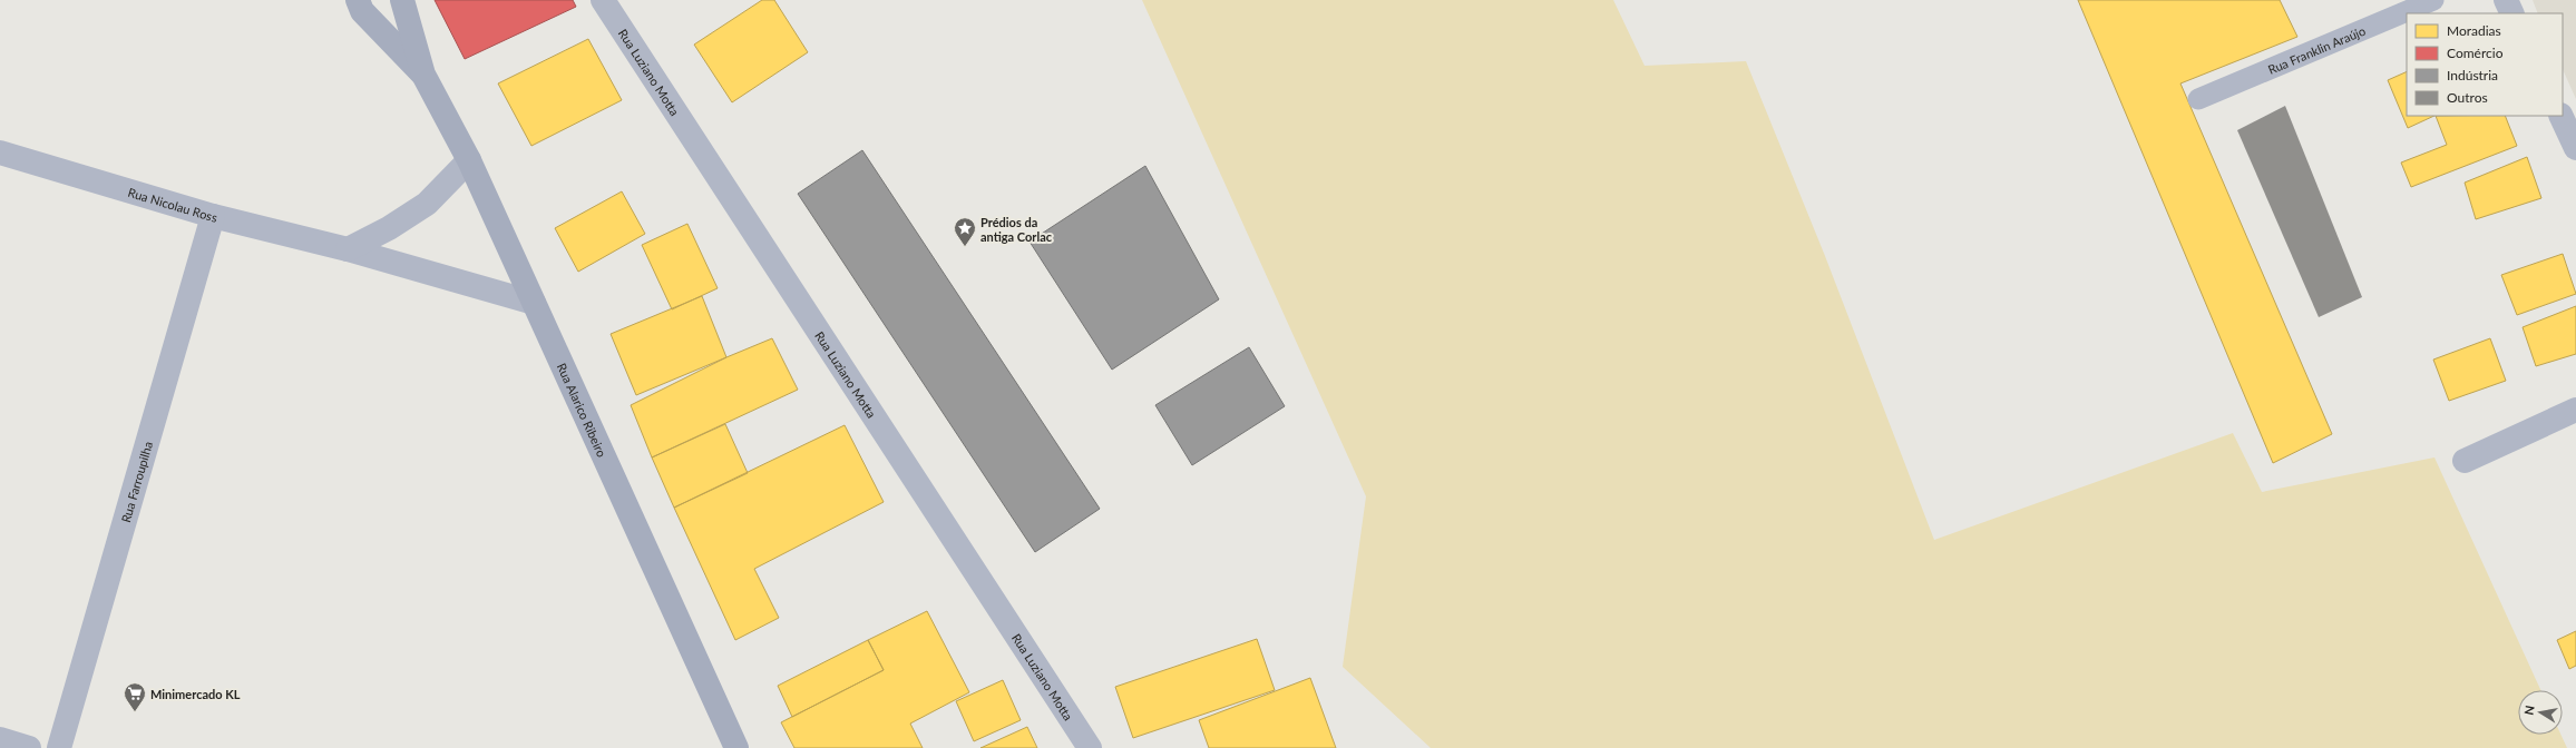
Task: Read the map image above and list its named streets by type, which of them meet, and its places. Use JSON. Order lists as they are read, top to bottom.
{
  "streets": {
    "main road": ["Rua Alarico Ribeiro"],
    "street": ["Rua Luziano Motta", "Rua Nicolau Ross", "Rua Farroupilha"],
    "lane": ["Rua Franklin Araújo"]
  },
  "crossings": [
    ["Rua Nicolau Ross", "Rua Alarico Ribeiro"],
    ["Rua Nicolau Ross", "Rua Farroupilha"]
  ],
  "places": {
    "place": ["Prédios da antiga Corlac"],
    "supermarket": ["Minimercado KL"]
  },
  "legend": [
    "Moradias",
    "Comércio",
    "Indústria",
    "Outros"
  ],
  "north": "left"
}
